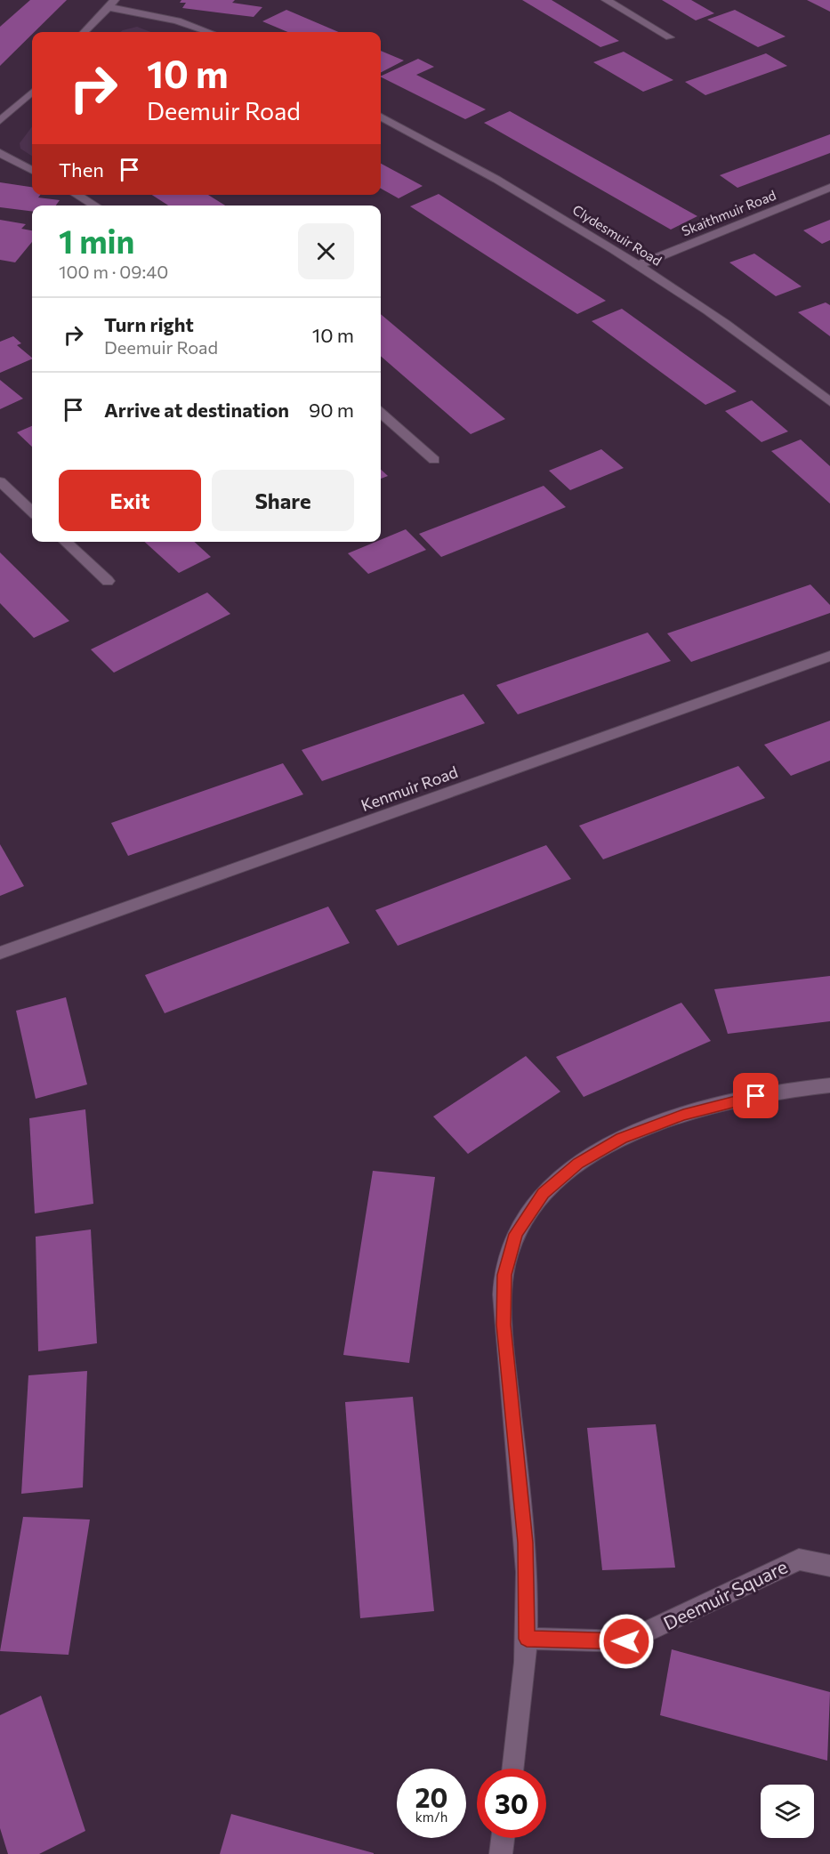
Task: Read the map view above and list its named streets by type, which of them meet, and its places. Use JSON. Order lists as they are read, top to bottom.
{
  "streets": {
    "street": [
      "Skaithmuir Road",
      "Clydesmuir Road",
      "Kenmuir Road",
      "Deemuir Square"
    ]
  },
  "crossings": [
    ["Skaithmuir Road", "Clydesmuir Road"]
  ],
  "page": {
    "turn": ["10 m", "Deemuir Road"],
    "then": "Then",
    "heading": ["1 min", "100 m · 09:40"],
    "list": [
      {
        "name": "Turn right",
        "note": "Deemuir Road",
        "value": "10 m"
      },
      {
        "name": "Arrive at destination",
        "value": "90 m"
      }
    ],
    "buttons": ["Exit", "Share"],
    "speed": "20 km/h",
    "limit": "30"
  }
}
